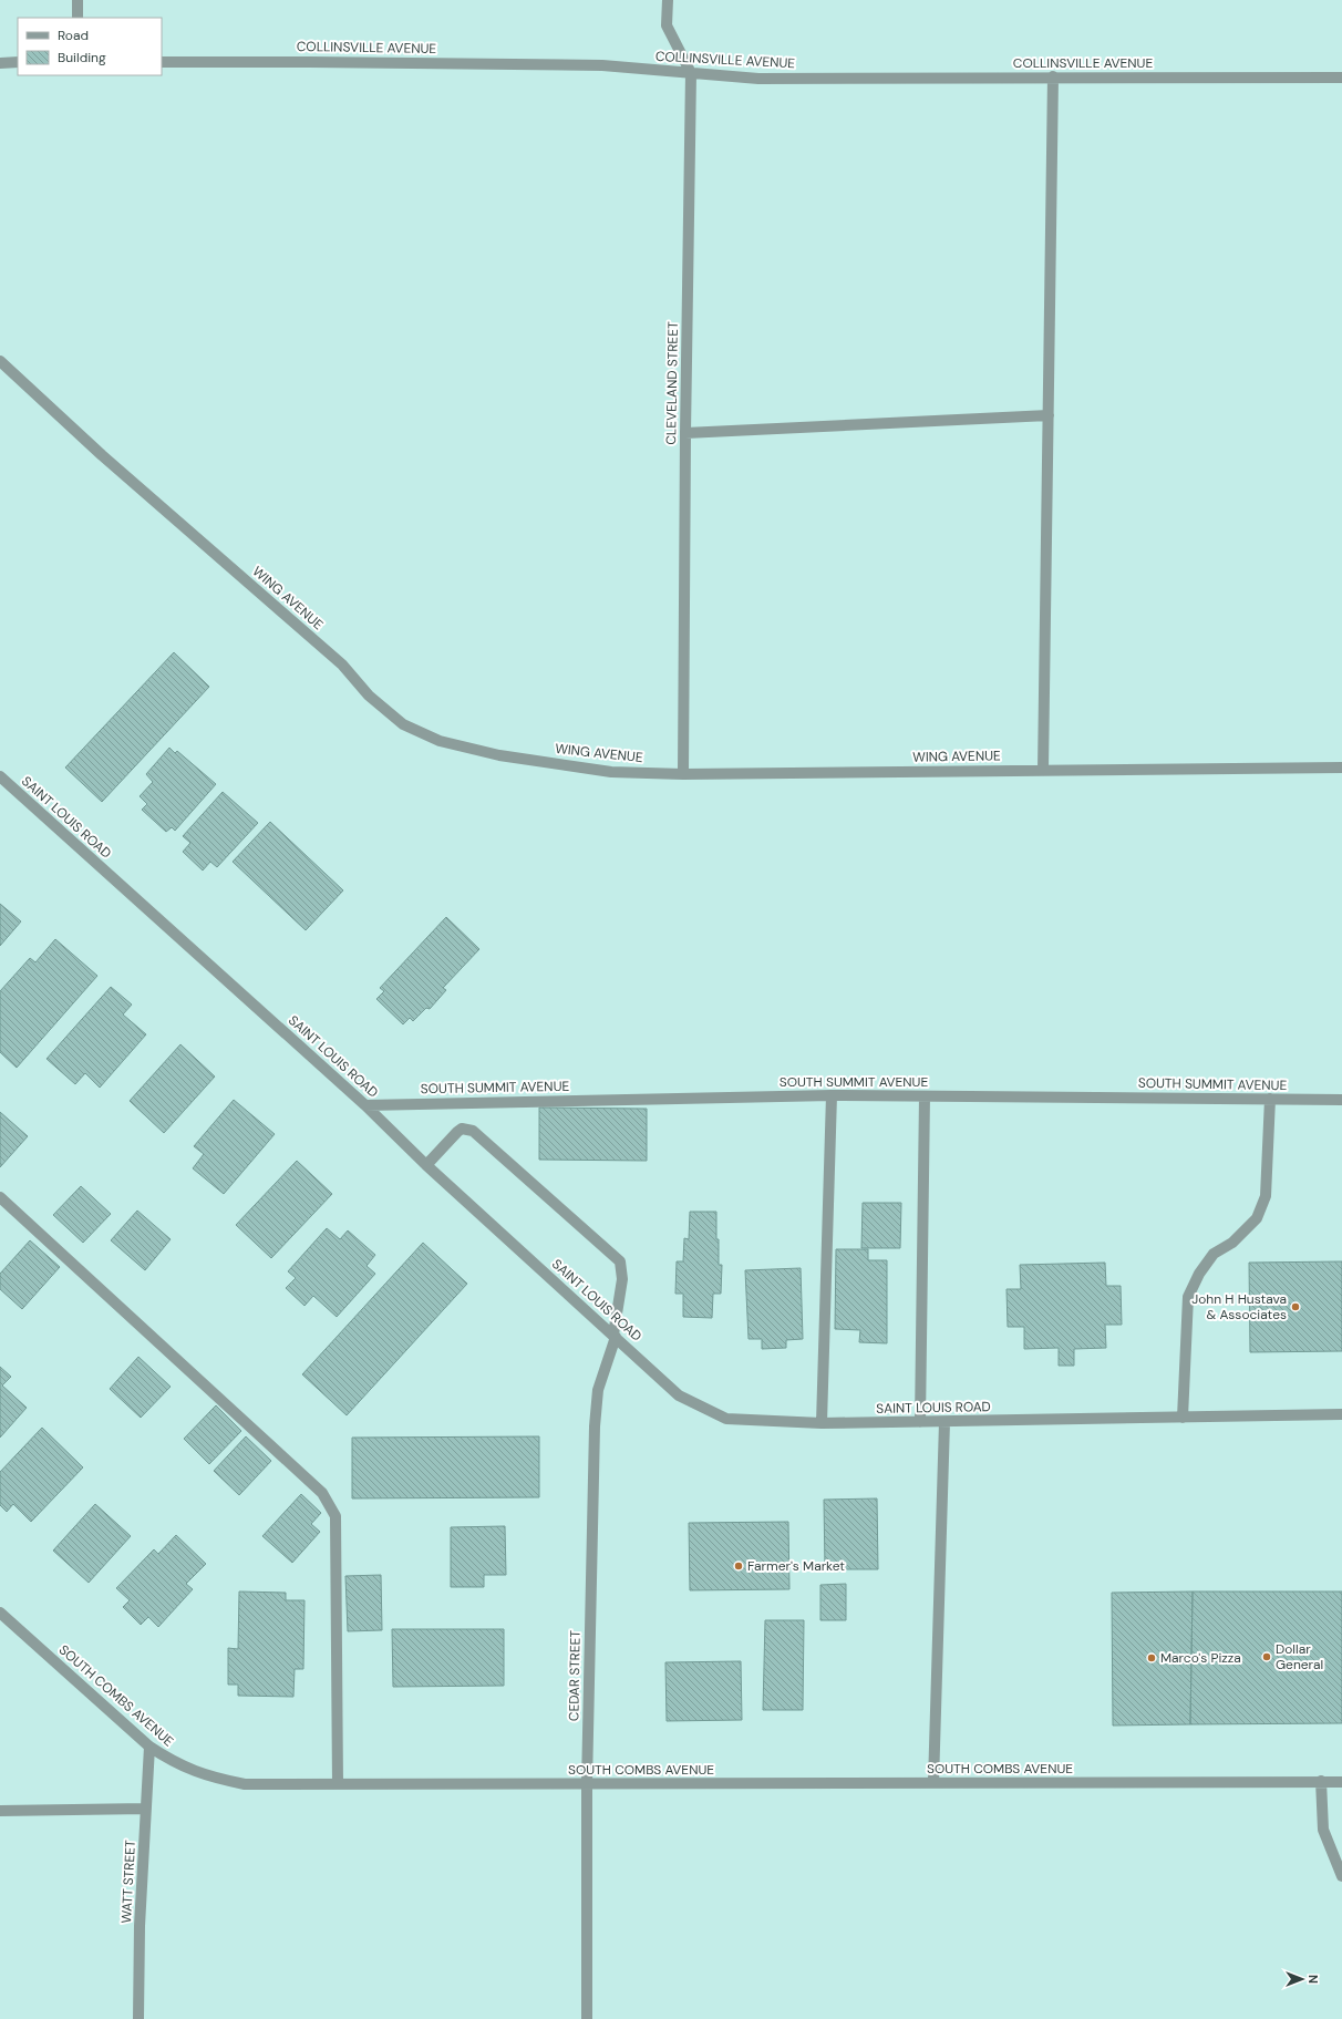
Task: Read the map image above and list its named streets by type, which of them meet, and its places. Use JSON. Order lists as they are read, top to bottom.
{
  "streets": {
    "street": [
      "COLLINSVILLE AVENUE",
      "CLEVELAND STREET",
      "WING AVENUE",
      "SAINT LOUIS ROAD",
      "SOUTH SUMMIT AVENUE",
      "CEDAR STREET",
      "SOUTH COMBS AVENUE",
      "WATT STREET"
    ]
  },
  "crossings": [
    ["COLLINSVILLE AVENUE", "CLEVELAND STREET"],
    ["CLEVELAND STREET", "WING AVENUE"],
    ["SAINT LOUIS ROAD", "SOUTH SUMMIT AVENUE"],
    ["SAINT LOUIS ROAD", "CEDAR STREET"],
    ["CEDAR STREET", "SOUTH COMBS AVENUE"],
    ["SOUTH COMBS AVENUE", "WATT STREET"]
  ],
  "places": [
    "John H Hustava & Associates",
    "Farmer's Market",
    "Dollar General",
    "Marco's Pizza"
  ],
  "legend": ["Road", "Building"],
  "north": "right"
}
